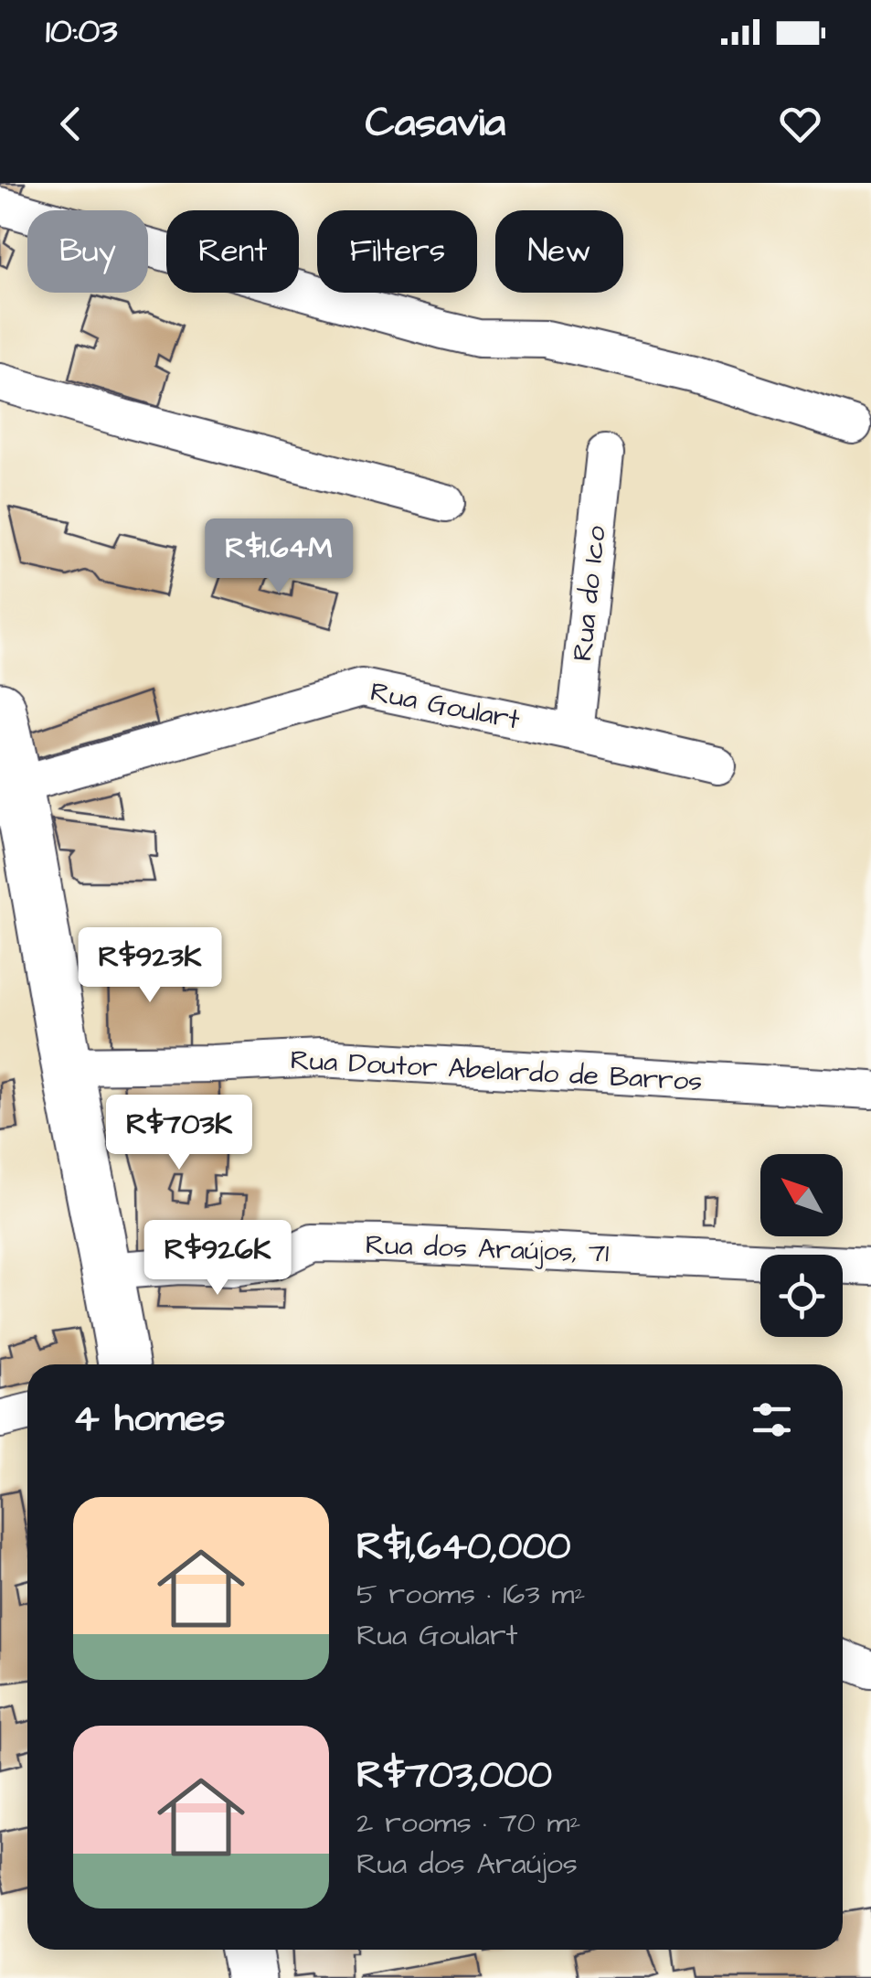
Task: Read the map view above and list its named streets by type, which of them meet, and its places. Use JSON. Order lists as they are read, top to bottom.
{
  "streets": {
    "street": [
      "Rua do Ico",
      "Rua Goulart",
      "Rua Doutor Abelardo de Barros",
      "Rua dos Araújos, 71"
    ]
  },
  "crossings": [
    ["Rua do Ico", "Rua Goulart"]
  ],
  "north": "top left",
  "page": {
    "status": "10:03",
    "header": "Casavia",
    "chip": [
      "Buy",
      "Rent",
      "Filters",
      "New"
    ],
    "price": [
      "R$1.64M",
      "R$923K",
      "R$703K",
      "R$926K"
    ],
    "heading": "4 homes",
    "list": [
      {
        "name": "R$1,640,000",
        "note": "5 rooms · 163 m² · Rua Goulart"
      },
      {
        "name": "R$703,000",
        "note": "2 rooms · 70 m² · Rua dos Araújos"
      }
    ]
  }
}
